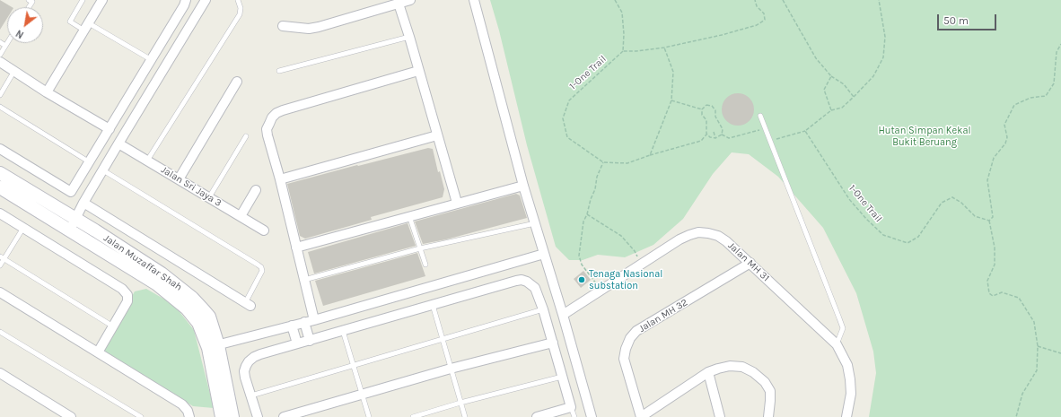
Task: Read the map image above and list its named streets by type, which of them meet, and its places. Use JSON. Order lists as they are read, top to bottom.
{
  "streets": {
    "main road": ["Jalan Muzaffar Shah"],
    "street": ["Jalan Sri Jaya 3", "Jalan MH 31", "Jalan MH 32"],
    "path": ["1-One Trail"]
  },
  "crossings": [
    ["Jalan MH 31", "Jalan MH 32"]
  ],
  "parks": ["Hutan Simpan Kekal Bukit Beruang"],
  "places": ["Tenaga Nasional substation"],
  "scale_bar": "50 m",
  "north": "bottom left"
}
